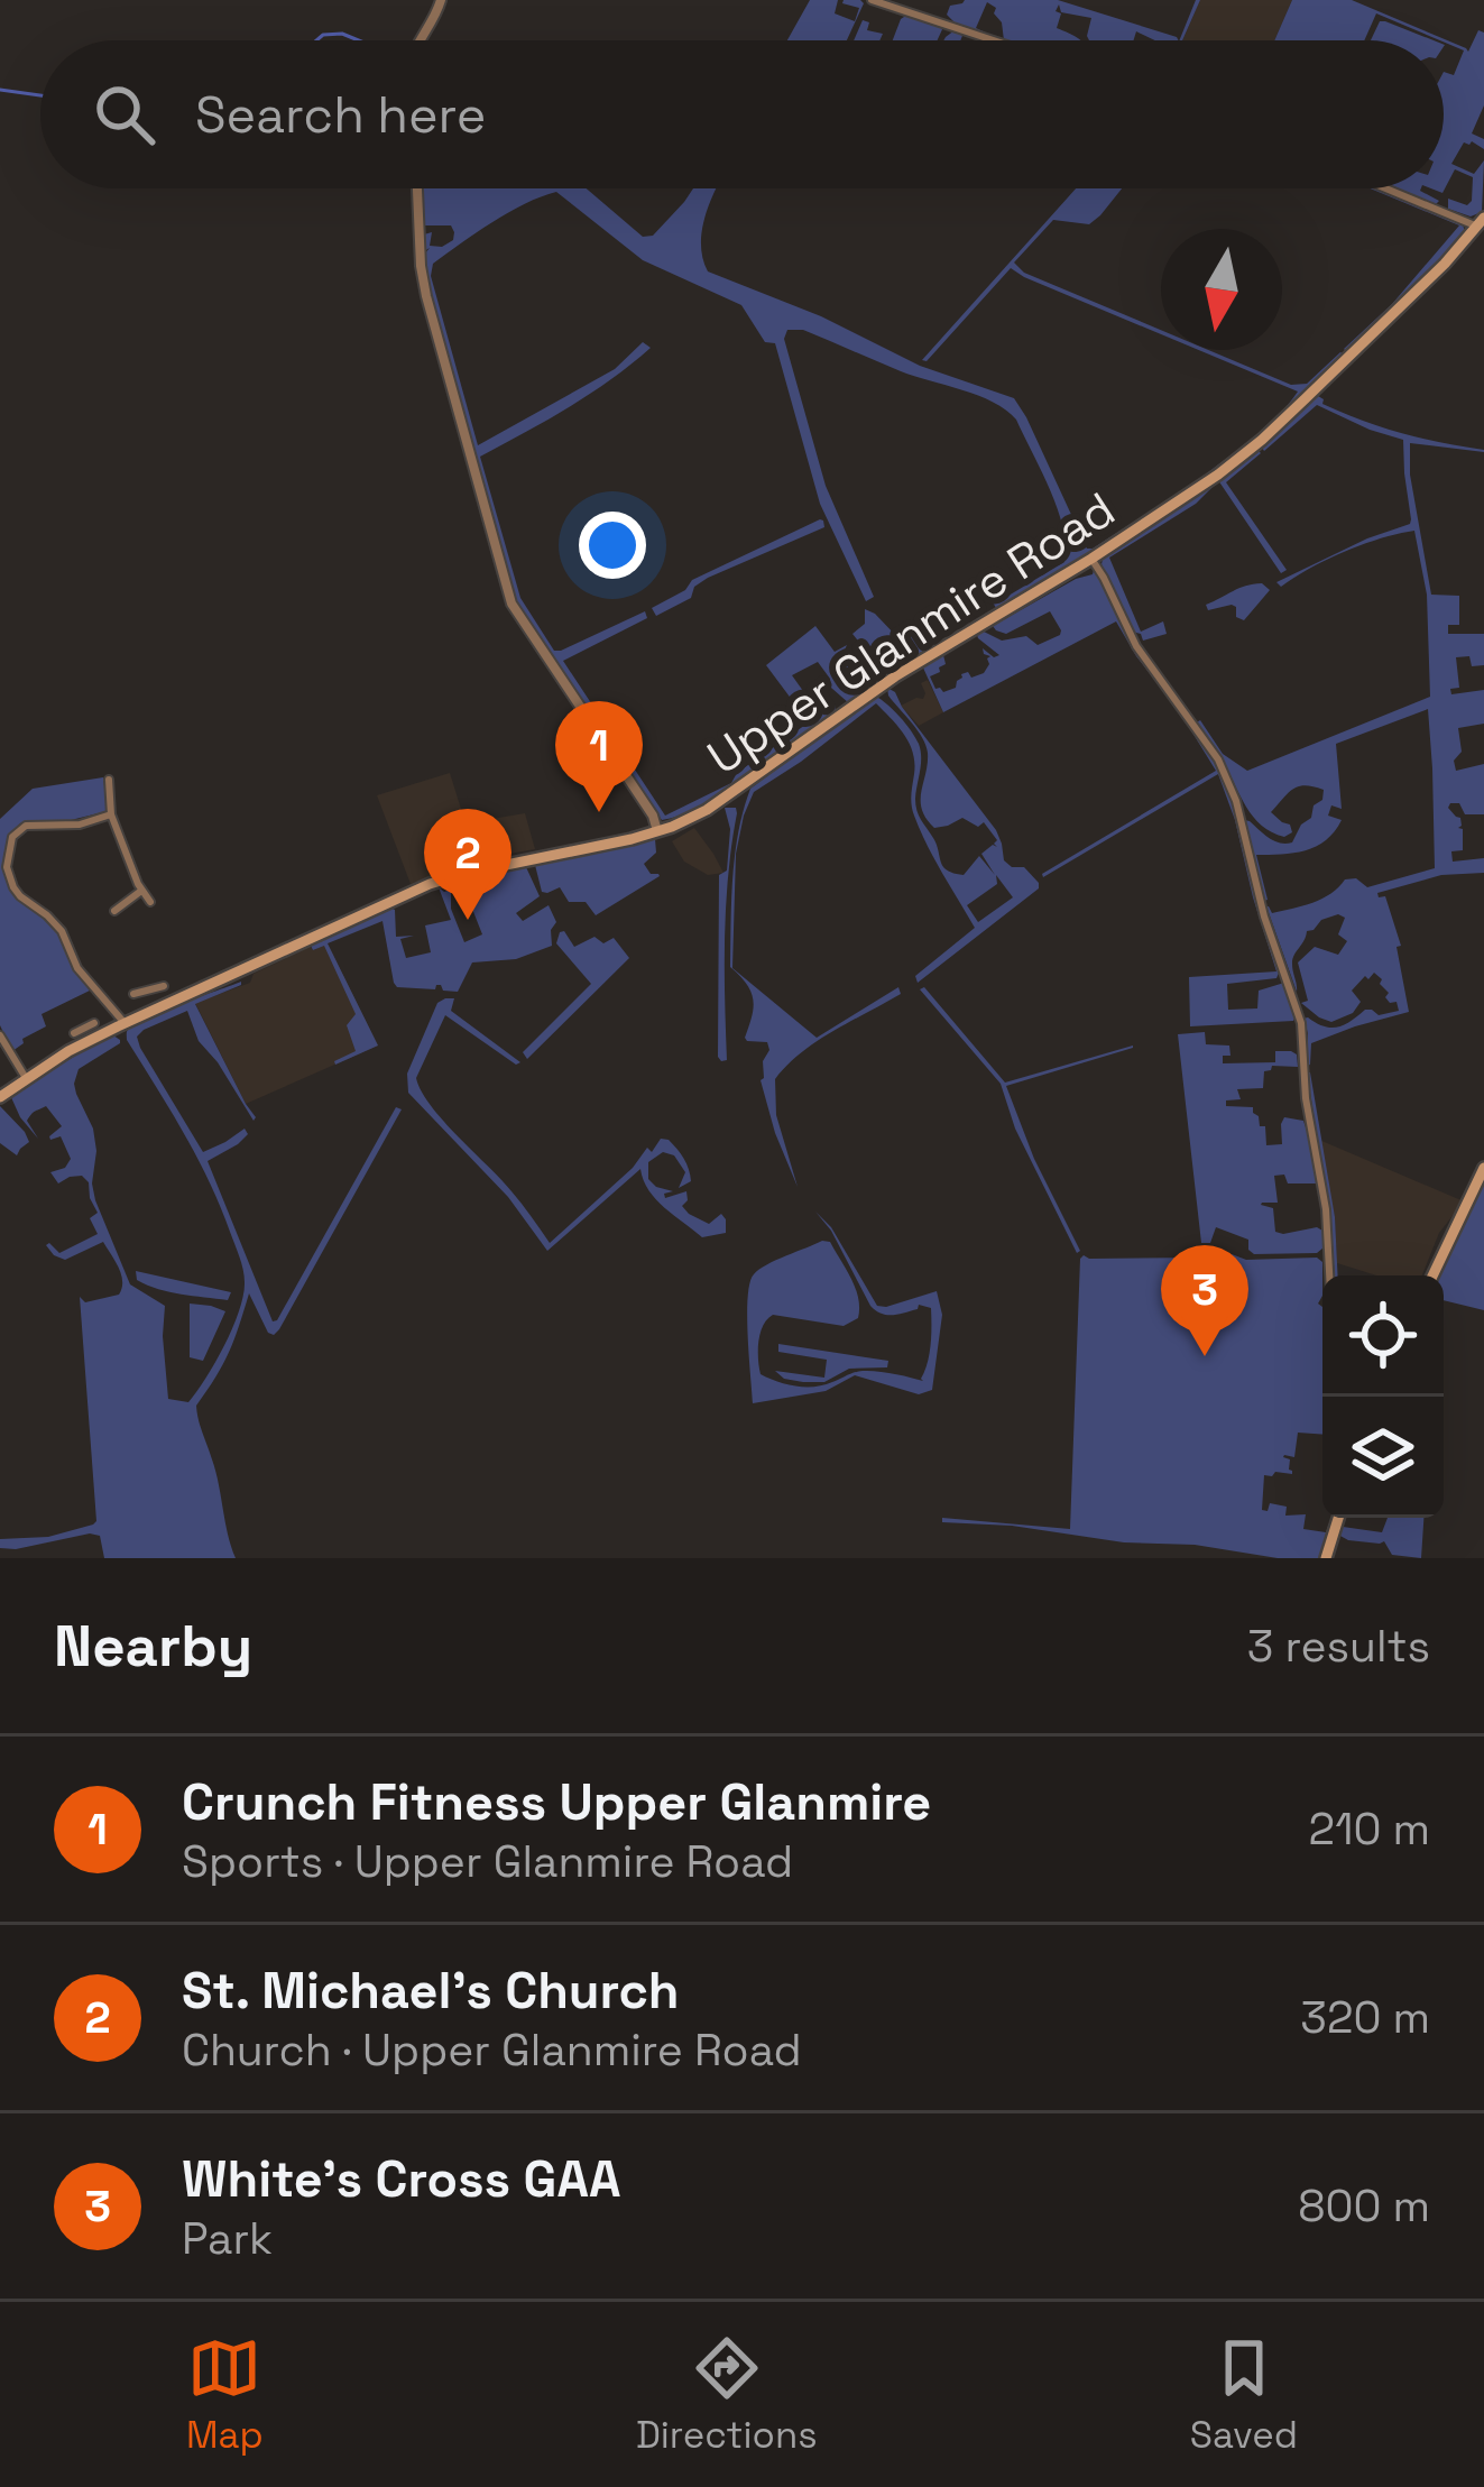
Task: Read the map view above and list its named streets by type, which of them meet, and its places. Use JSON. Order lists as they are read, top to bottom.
{
  "streets": {
    "main road": ["Upper Glanmire Road"]
  },
  "north": "bottom",
  "page": {
    "search": "Search here",
    "pins": ["1", "2", "3"],
    "heading": ["Nearby", "3 results"],
    "list": [
      {
        "mark": "1",
        "name": "Crunch Fitness Upper Glanmire",
        "note": "Sports · Upper Glanmire Road",
        "value": "210 m"
      },
      {
        "mark": "2",
        "name": "St. Michael's Church",
        "note": "Church · Upper Glanmire Road",
        "value": "320 m"
      },
      {
        "mark": "3",
        "name": "White's Cross GAA",
        "note": "Park",
        "value": "800 m"
      }
    ],
    "nav": ["Map", "Directions", "Saved"]
  }
}
